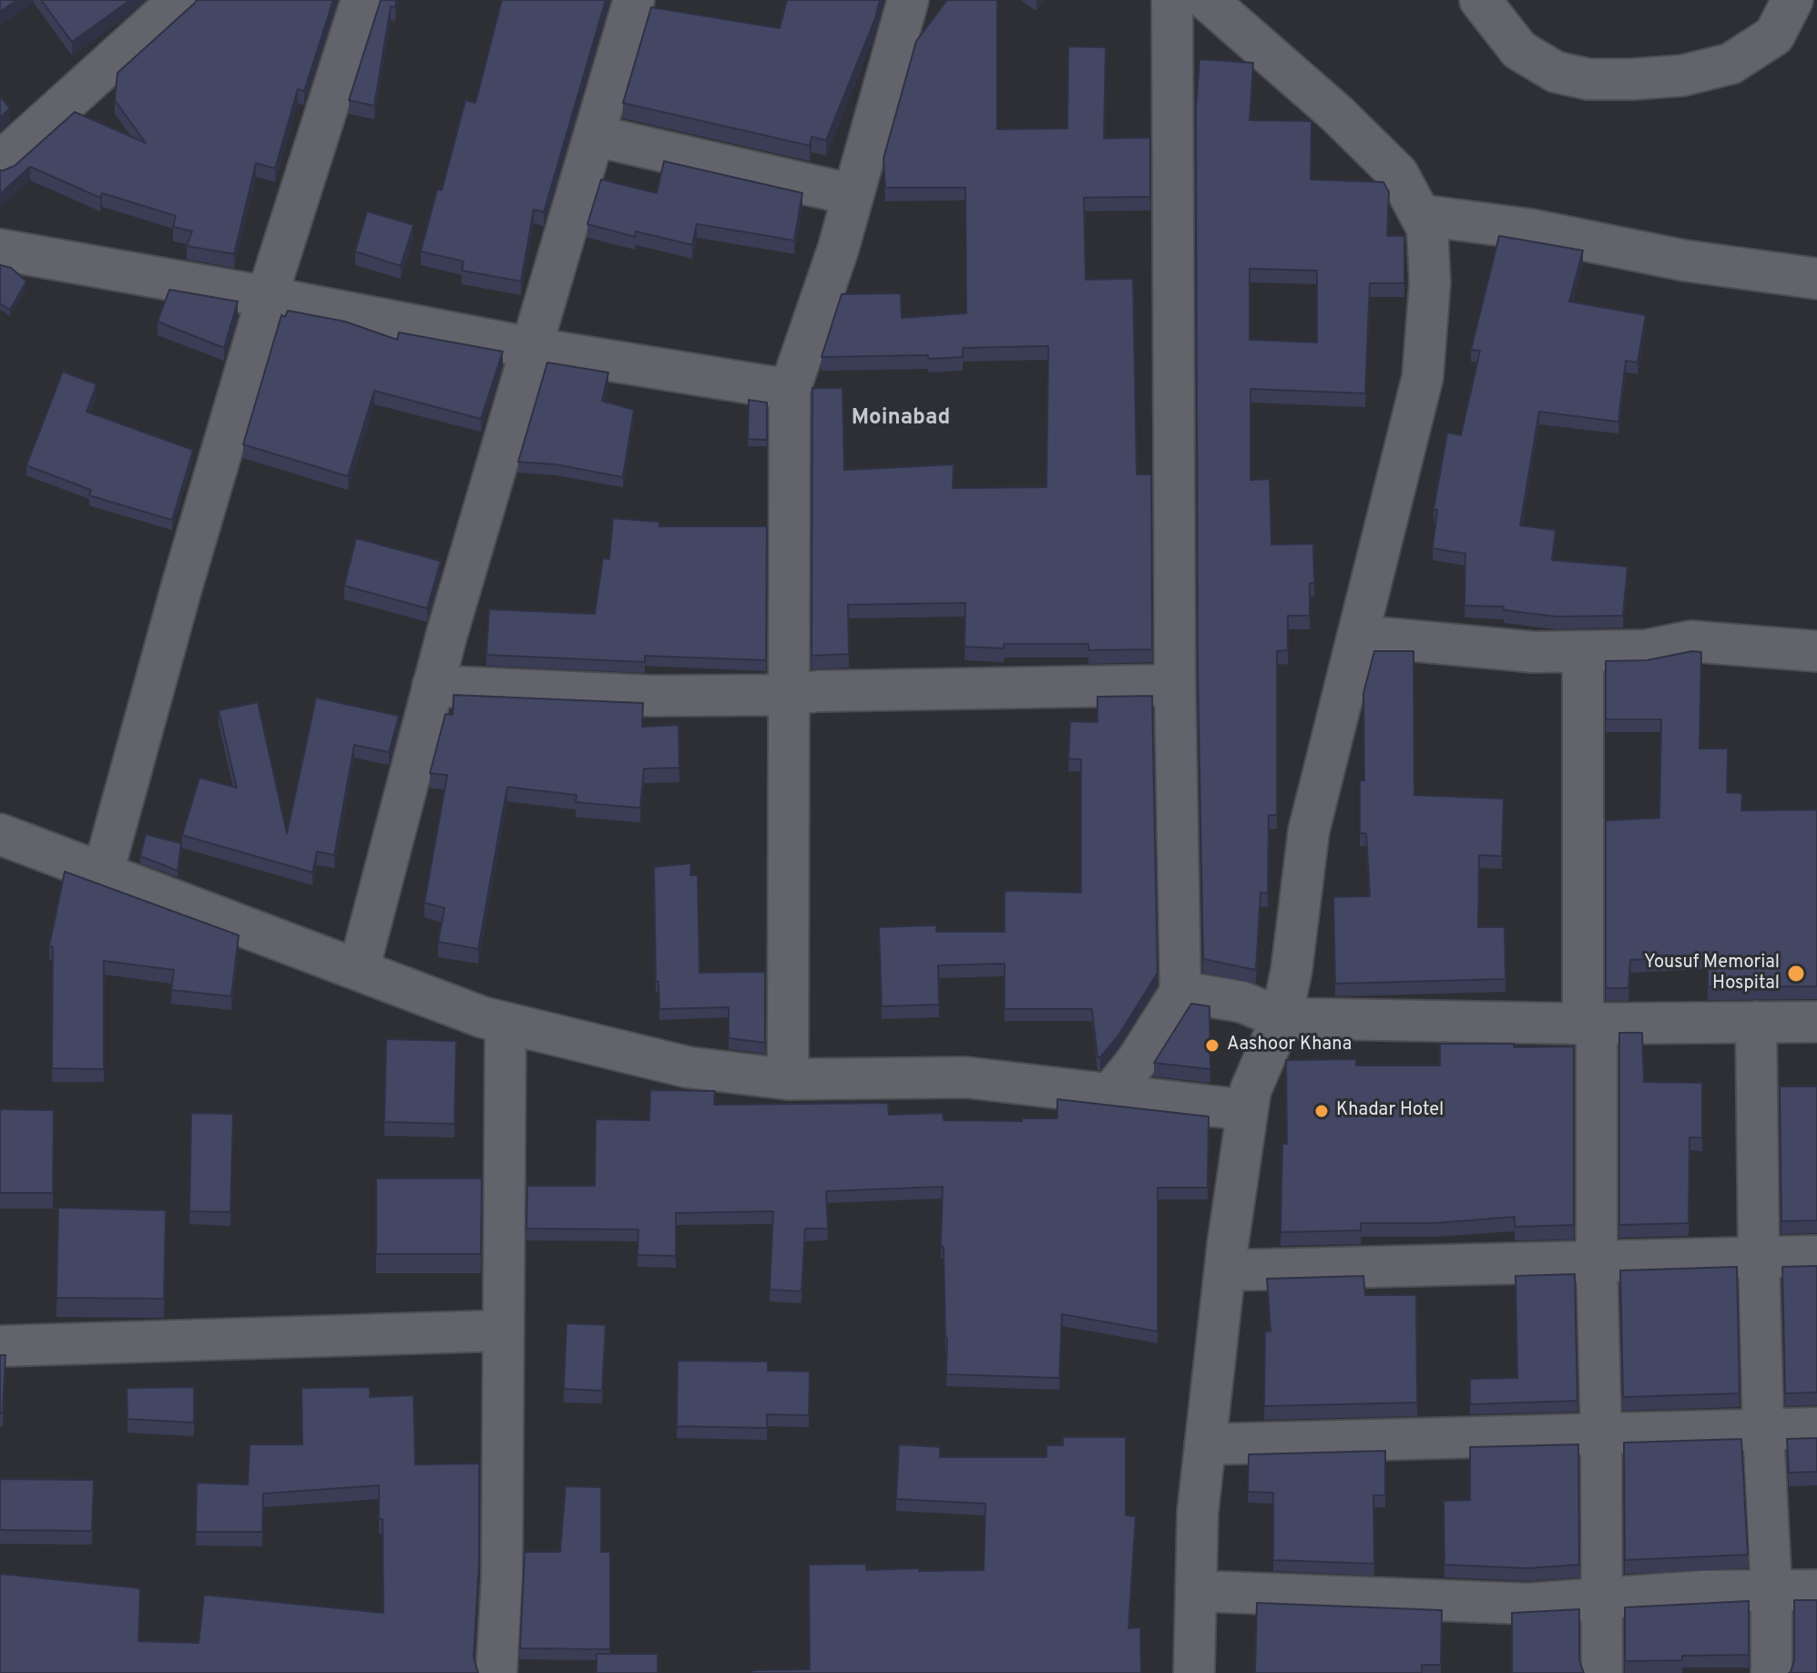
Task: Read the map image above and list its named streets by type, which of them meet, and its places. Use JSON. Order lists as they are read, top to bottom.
{
  "districts": ["Moinabad"],
  "places": ["Yousuf Memorial Hospital", "Aashoor Khana", "Khadar Hotel"]
}
